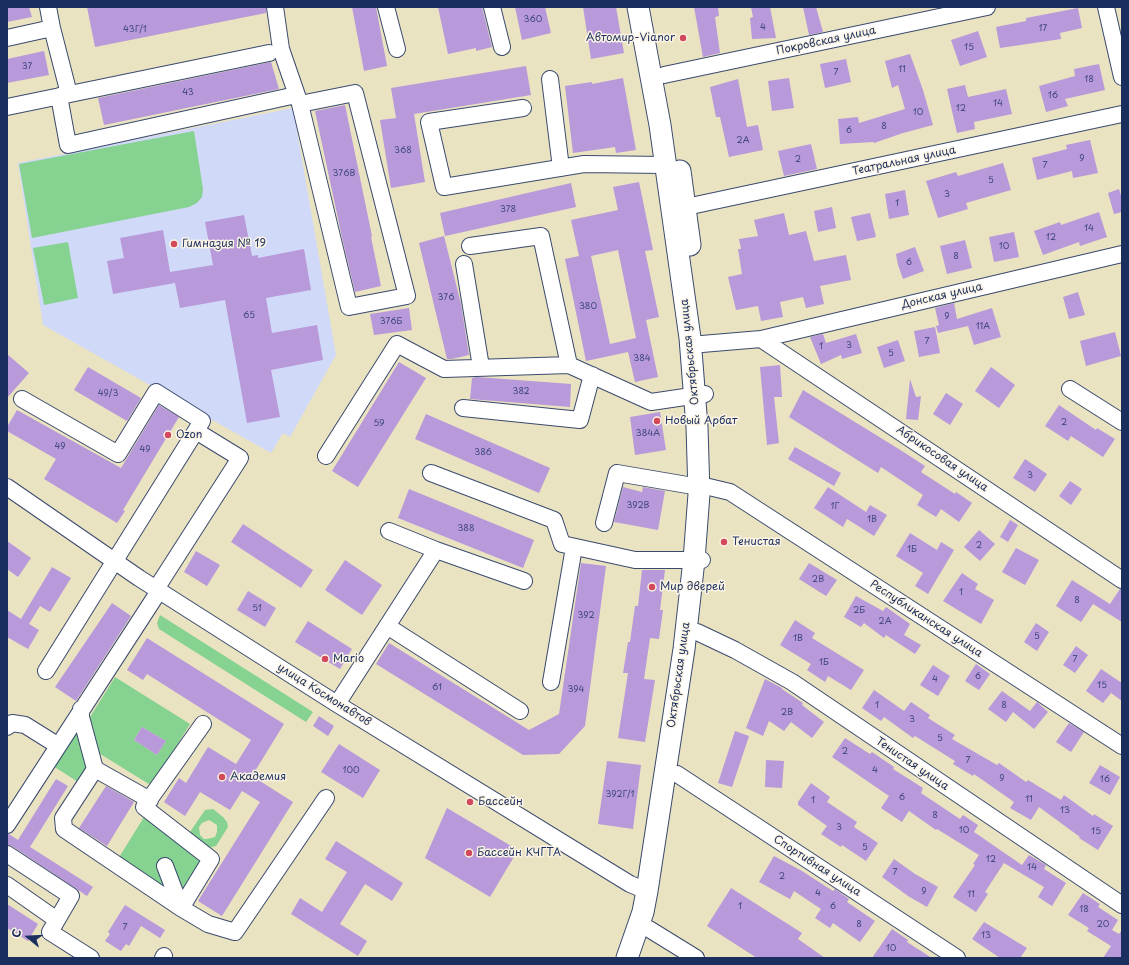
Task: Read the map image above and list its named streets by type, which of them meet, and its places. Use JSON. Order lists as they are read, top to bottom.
{
  "streets": {
    "main road": ["Октябрьская улица"],
    "street": [
      "Покровская улица",
      "Театральная улица",
      "Донская улица",
      "Абрикосовая улица",
      "Республиканская улица",
      "улица Космонавтов",
      "Тенистая улица",
      "Спортивная улица"
    ]
  },
  "crossings": [
    ["Покровская улица", "Октябрьская улица"],
    ["Театральная улица", "Октябрьская улица"],
    ["Донская улица", "Октябрьская улица"],
    ["Донская улица", "Абрикосовая улица"],
    ["Октябрьская улица", "Республиканская улица"],
    ["Октябрьская улица", "улица Космонавтов"],
    ["Октябрьская улица", "Тенистая улица"],
    ["Октябрьская улица", "Спортивная улица"]
  ],
  "places": [
    "Автомир-Vianor",
    "Гимназия № 19",
    "Новый Арбат",
    "Ozon",
    "Тенистая",
    "Мир дверей",
    "Mario",
    "Академия",
    "Бассейн",
    "Бассейн КЧГТА"
  ],
  "house_numbers": [
    "360",
    "4",
    "17",
    "43Г/1",
    "15",
    "37",
    "11",
    "7",
    "18",
    "43",
    "16",
    "14",
    "12",
    "10",
    "8",
    "6",
    "2А",
    "368",
    "9",
    "2",
    "7",
    "376В",
    "5",
    "3",
    "1",
    "378",
    "14",
    "12",
    "10",
    "8",
    "6",
    "376",
    "380",
    "65",
    "9",
    "376Б",
    "11А",
    "7",
    "3",
    "1",
    "5",
    "384",
    "382",
    "49/3",
    "2",
    "59",
    "384А",
    "49",
    "49",
    "386",
    "3",
    "392В",
    "1Г",
    "1В",
    "388",
    "2",
    "1Б",
    "2В",
    "1",
    "8",
    "51",
    "2Б",
    "392",
    "2А",
    "5",
    "1В",
    "7",
    "1Б",
    "6",
    "4",
    "15",
    "61",
    "394",
    "1",
    "8",
    "2В",
    "3",
    "5",
    "2",
    "7",
    "100",
    "4",
    "9",
    "16",
    "392Г/1",
    "6",
    "11",
    "1",
    "13",
    "8",
    "3",
    "10",
    "15",
    "5",
    "12",
    "14",
    "7",
    "2",
    "9",
    "4",
    "11",
    "1",
    "6",
    "18",
    "8",
    "20",
    "7",
    "13",
    "10"
  ],
  "north": "left"
}
